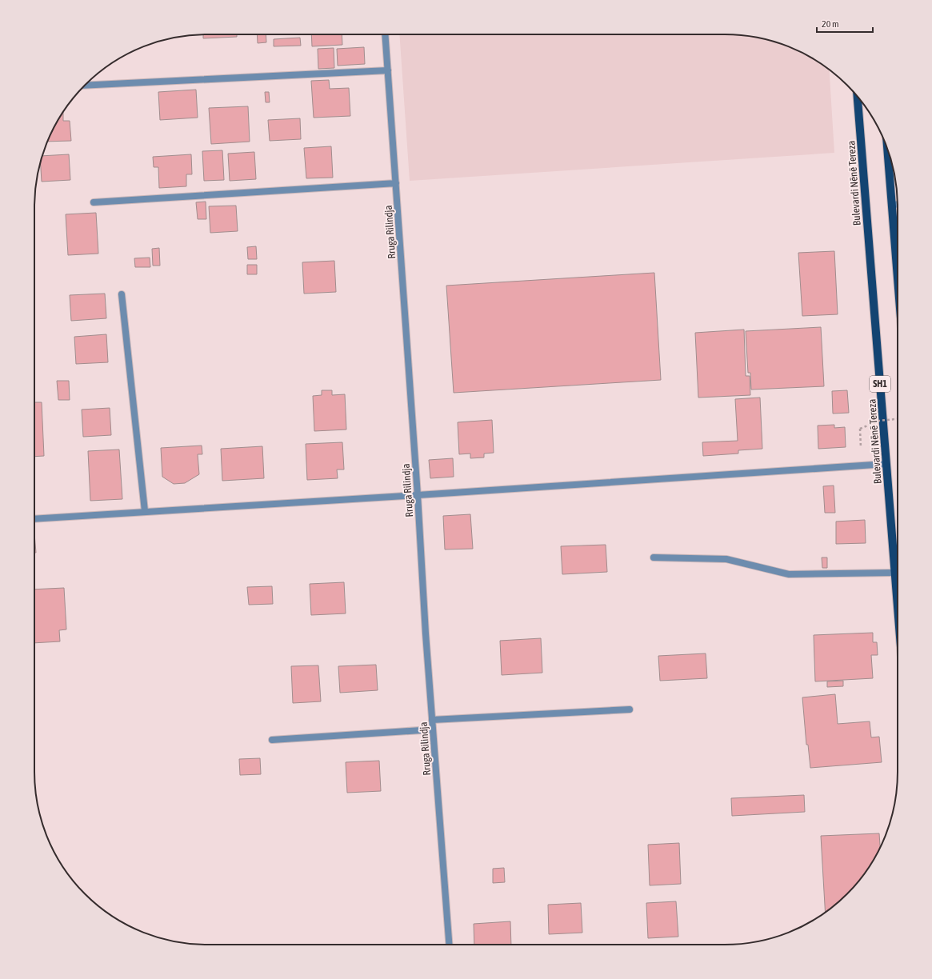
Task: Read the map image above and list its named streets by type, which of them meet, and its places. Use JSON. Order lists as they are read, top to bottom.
{
  "streets": {
    "main road": ["Bulevardi Nënë Tereza", "SH1"],
    "street": ["Rruga Rilindja"]
  },
  "scale_bar": "20 m"
}
